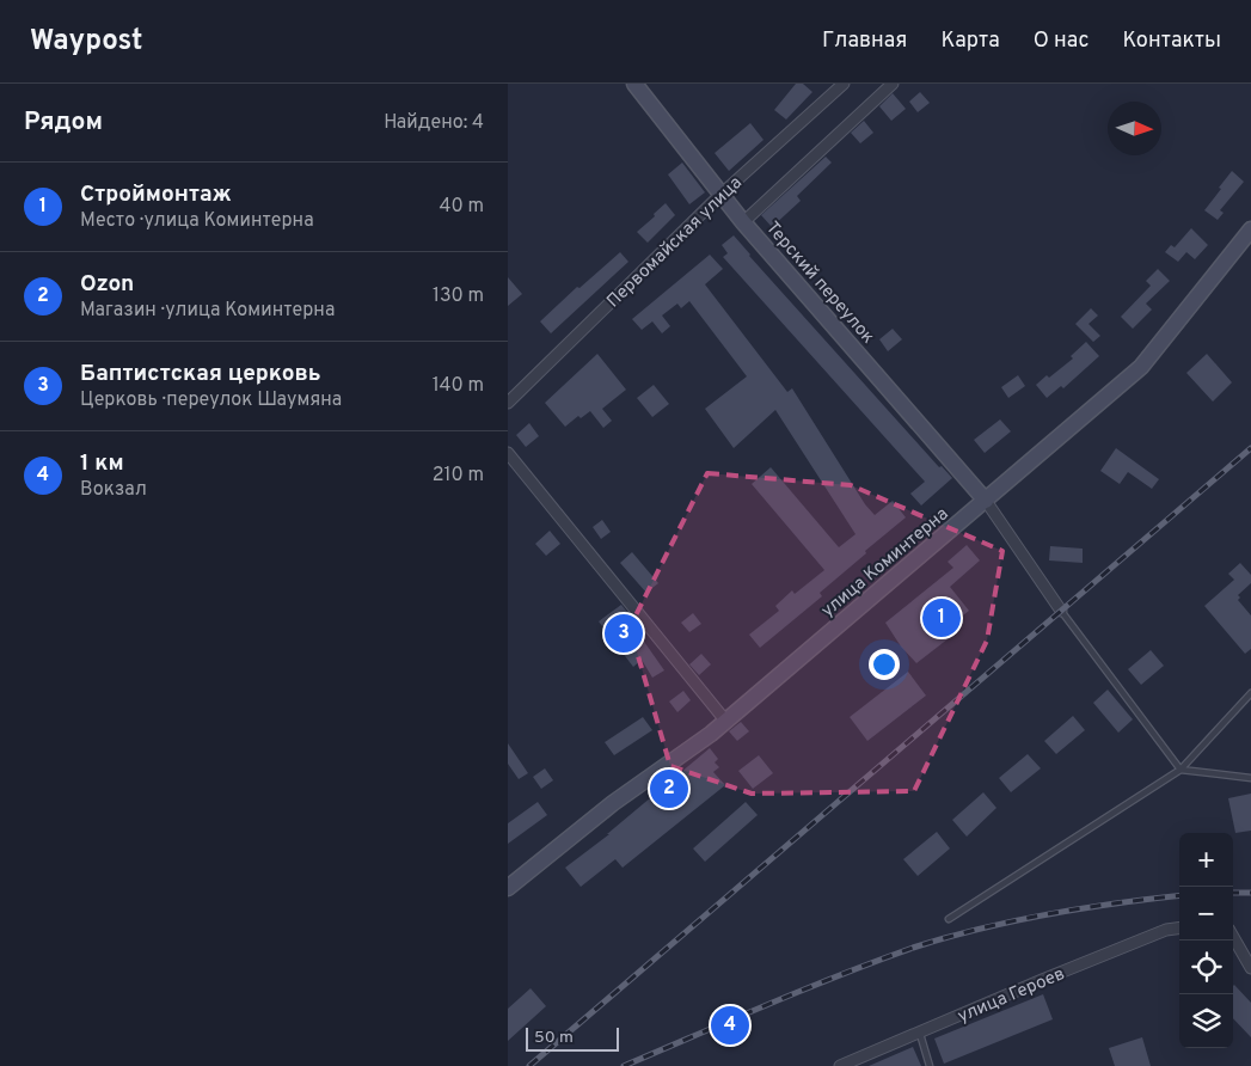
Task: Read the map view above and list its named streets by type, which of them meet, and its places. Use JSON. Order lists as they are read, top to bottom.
{
  "streets": {
    "street": [
      "Первомайская улица",
      "Терский переулок",
      "улица Коминтерна",
      "улица Героев"
    ]
  },
  "crossings": [
    ["Первомайская улица", "Терский переулок"],
    ["Терский переулок", "улица Коминтерна"]
  ],
  "scale_bar": "50 m",
  "north": "right",
  "page": {
    "header": "Waypost",
    "nav": [
      "Главная",
      "Карта",
      "О нас",
      "Контакты"
    ],
    "heading": ["Рядом", "Найдено: 4"],
    "list": [
      {
        "mark": "1",
        "name": "Строймонтаж",
        "note": "Место · улица Коминтерна",
        "value": "40 m"
      },
      {
        "mark": "2",
        "name": "Ozon",
        "note": "Магазин · улица Коминтерна",
        "value": "130 m"
      },
      {
        "mark": "3",
        "name": "Баптистская церковь",
        "note": "Церковь · переулок Шаумяна",
        "value": "140 m"
      },
      {
        "mark": "4",
        "name": "1 км",
        "note": "Вокзал",
        "value": "210 m"
      }
    ],
    "pins": [
      "1",
      "3",
      "2",
      "4"
    ],
    "map_buttons": ["+", "−"],
    "scale": "50 m"
  }
}
